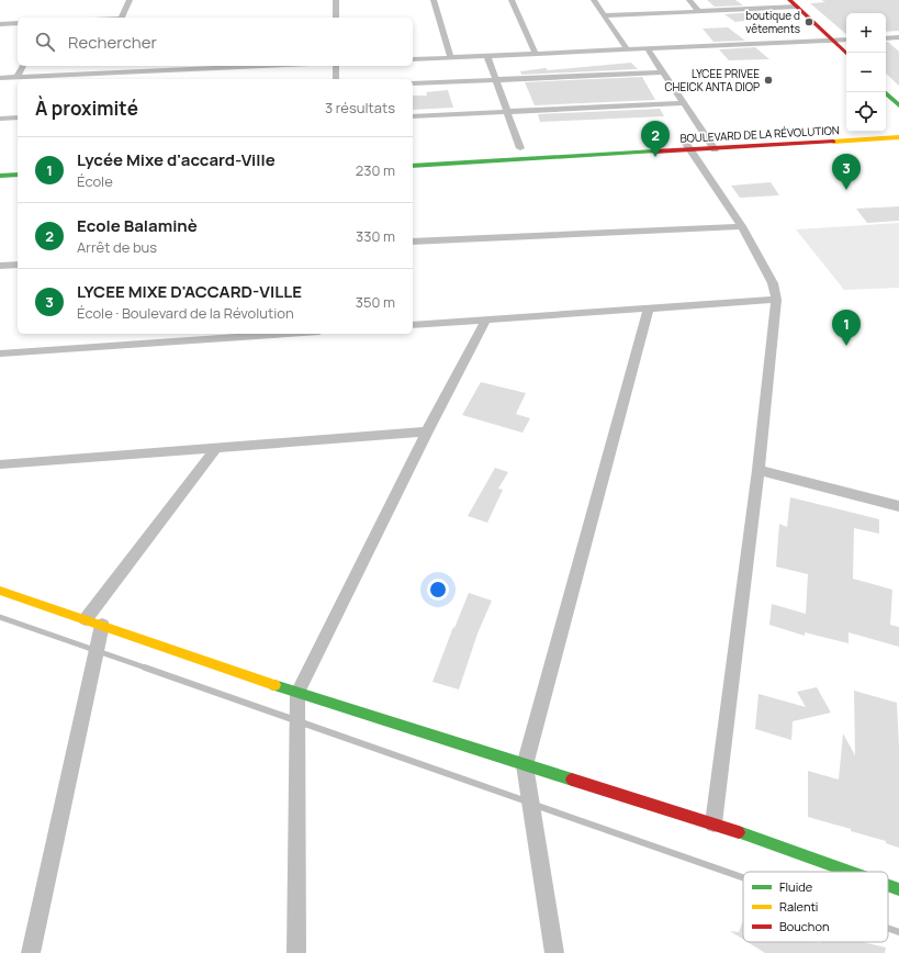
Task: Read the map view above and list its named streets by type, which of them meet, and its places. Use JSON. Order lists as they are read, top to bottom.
{
  "streets": {
    "main road": ["BOULEVARD DE LA RÉVOLUTION"]
  },
  "places": ["boutique d vêtements", "LYCEE PRIVEE CHEICK ANTA DIOP"],
  "legend": ["Fluide", "Ralenti", "Bouchon"],
  "page": {
    "map_buttons": ["+", "−"],
    "search": "Rechercher",
    "heading": ["À proximité", "3 résultats"],
    "pins": ["2", "3", "1"],
    "list": [
      {
        "mark": "1",
        "name": "Lycée Mixe d'accard-Ville",
        "note": "École",
        "value": "230 m"
      },
      {
        "mark": "2",
        "name": "Ecole Balaminè",
        "note": "Arrêt de bus",
        "value": "330 m"
      },
      {
        "mark": "3",
        "name": "LYCEE MIXE D'ACCARD-VILLE",
        "note": "École · Boulevard de la Révolution",
        "value": "350 m"
      }
    ]
  }
}
